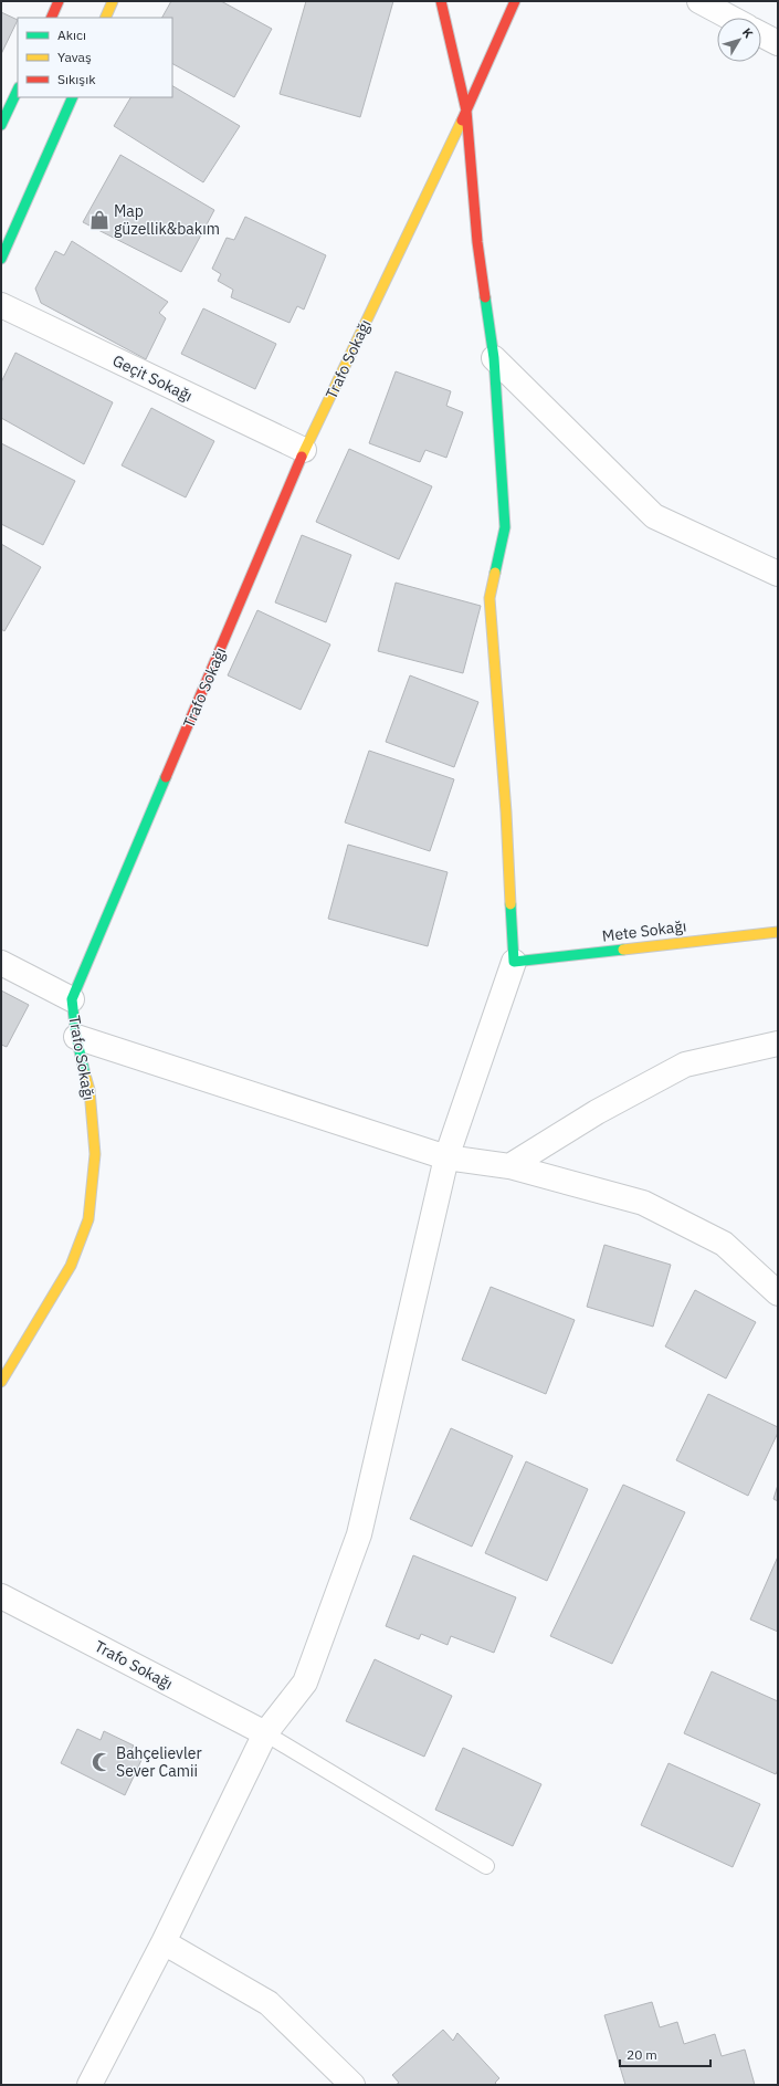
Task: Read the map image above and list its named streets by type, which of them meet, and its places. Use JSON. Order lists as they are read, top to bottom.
{
  "streets": {
    "main road": ["Trafo Sokağı", "Mete Sokağı"],
    "street": ["Geçit Sokağı"]
  },
  "crossings": [
    ["Trafo Sokağı", "Geçit Sokağı"]
  ],
  "places": {
    "shop": ["Map güzellik&bakım"],
    "mosque": ["Bahçelievler Sever Camii"]
  },
  "legend": ["Akıcı", "Yavaş", "Sıkışık"],
  "scale_bar": "20 m",
  "north": "top right"
}
